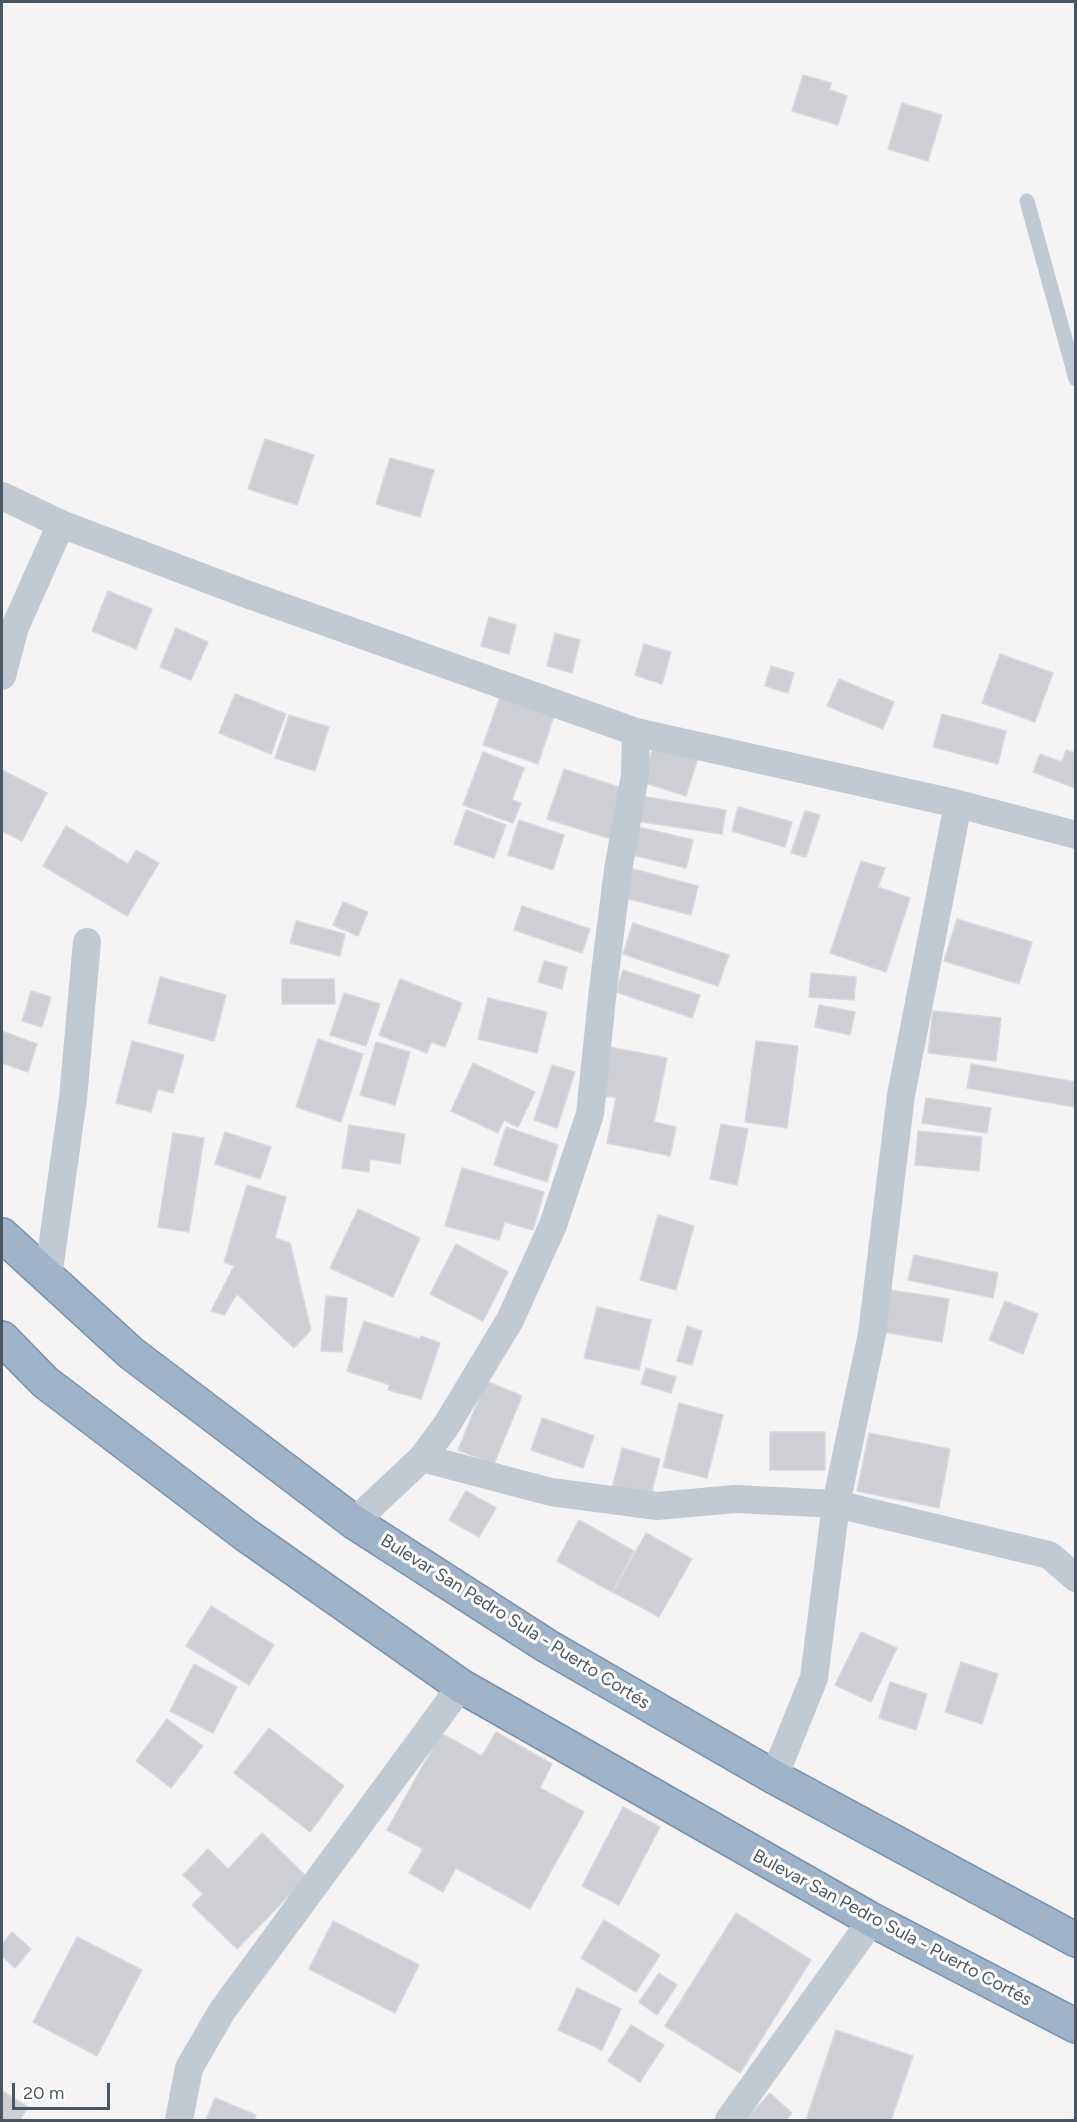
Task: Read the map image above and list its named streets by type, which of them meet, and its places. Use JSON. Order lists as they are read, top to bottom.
{
  "streets": {
    "highway": ["Bulevar San Pedro Sula - Puerto Cortés"]
  },
  "scale_bar": "20 m"
}
